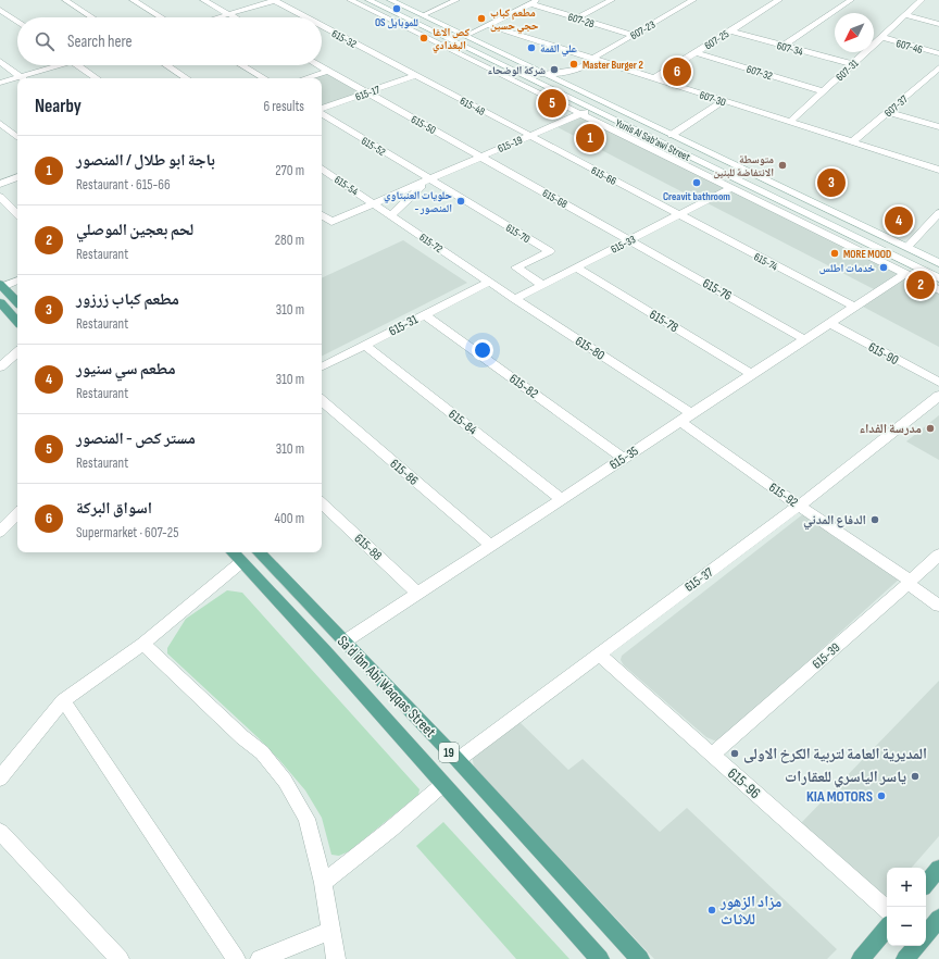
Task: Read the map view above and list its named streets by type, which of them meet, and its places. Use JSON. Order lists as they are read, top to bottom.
{
  "streets": {
    "main road": ["Sa'd ibn Abi Waqqas Street", "19"],
    "street": [
      "607-28",
      "607-23",
      "615-32",
      "607-25",
      "607-46",
      "607-34",
      "607-31",
      "607-32",
      "615-17",
      "607-30",
      "615-48",
      "607-37",
      "615-50",
      "Yunis Al Sab'awi Street",
      "615-19",
      "615-52",
      "615-66",
      "615-54",
      "615-68",
      "615-70",
      "615-72",
      "615-33",
      "615-74",
      "615-76",
      "615-78",
      "615-31",
      "615-80",
      "615-90",
      "615-82",
      "615-84",
      "615-35",
      "615-86",
      "615-92",
      "615-88",
      "615-37",
      "615-39",
      "615-96"
    ]
  },
  "crossings": [
    ["607-28", "607-23"],
    ["607-23", "607-30"],
    ["607-23", "Yunis Al Sab'awi Street"],
    ["615-32", "615-17"],
    ["615-32", "615-48"],
    ["607-25", "607-34"],
    ["607-25", "607-32"],
    ["607-25", "607-30"],
    ["607-46", "607-31"],
    ["607-34", "607-31"],
    ["607-31", "607-32"],
    ["607-31", "607-30"],
    ["615-17", "615-48"],
    ["615-17", "615-50"],
    ["607-30", "607-37"],
    ["615-48", "615-19"],
    ["615-48", "615-66"],
    ["615-50", "615-19"],
    ["615-50", "615-68"],
    ["Yunis Al Sab'awi Street", "615-19"],
    ["615-19", "615-52"],
    ["615-19", "615-66"],
    ["615-19", "615-54"],
    ["615-19", "615-68"],
    ["615-19", "615-70"],
    ["615-19", "615-72"],
    ["615-52", "615-70"],
    ["615-66", "615-33"],
    ["615-66", "615-74"],
    ["615-54", "615-72"],
    ["615-68", "615-33"],
    ["615-68", "615-76"],
    ["615-70", "615-33"],
    ["615-72", "615-31"],
    ["615-72", "615-80"],
    ["615-33", "615-74"],
    ["615-33", "615-76"],
    ["615-33", "615-78"],
    ["615-33", "615-80"],
    ["615-74", "615-35"],
    ["615-76", "615-35"],
    ["615-78", "615-35"],
    ["615-31", "615-80"],
    ["615-31", "615-82"],
    ["615-31", "615-84"],
    ["615-80", "615-35"],
    ["615-90", "615-35"],
    ["615-82", "615-35"],
    ["615-84", "615-35"],
    ["615-35", "615-86"],
    ["615-35", "615-92"],
    ["615-35", "615-88"],
    ["615-35", "Sa'd ibn Abi Waqqas Street"],
    ["615-92", "615-37"],
    ["615-92", "615-39"],
    ["615-37", "Sa'd ibn Abi Waqqas Street"],
    ["615-37", "615-96"],
    ["615-39", "615-96"]
  ],
  "places": [
    "OS للموبايل",
    "مطعم كباب حجي حسين",
    "كص الاغا البغدادي",
    "علي القمة",
    "Master Burger 2",
    "شركة الوضحاء",
    "متوسطة الانتفاضة للبنين",
    "Creavit bathroom",
    "حلويات العنبتاوي - المنصور",
    "MORE MOOD",
    "خدمات اطلس",
    "مدرسة الفداء",
    "الدفاع المدني",
    "المديرية العامة لتربية الكرخ الاولى",
    "ياسر الياسري للعقارات",
    "KIA MOTORS",
    "مزاد الزهور للاثاث"
  ],
  "north": "bottom left",
  "page": {
    "search": "Search here",
    "pins": [
      "6",
      "5",
      "1",
      "3",
      "4",
      "2"
    ],
    "heading": ["Nearby", "6 results"],
    "list": [
      {
        "mark": "1",
        "name": "باجة ابو طلال / المنصور",
        "note": "Restaurant · 615-66",
        "value": "270 m"
      },
      {
        "mark": "2",
        "name": "لحم بعجين الموصلي",
        "note": "Restaurant",
        "value": "280 m"
      },
      {
        "mark": "3",
        "name": "مطعم كباب زرزور",
        "note": "Restaurant",
        "value": "310 m"
      },
      {
        "mark": "4",
        "name": "مطعم سي سنيور",
        "note": "Restaurant",
        "value": "310 m"
      },
      {
        "mark": "5",
        "name": "مستر كص - المنصور",
        "note": "Restaurant",
        "value": "310 m"
      },
      {
        "mark": "6",
        "name": "اسواق البركة",
        "note": "Supermarket · 607-25",
        "value": "400 m"
      }
    ],
    "map_buttons": ["+", "−"]
  }
}
